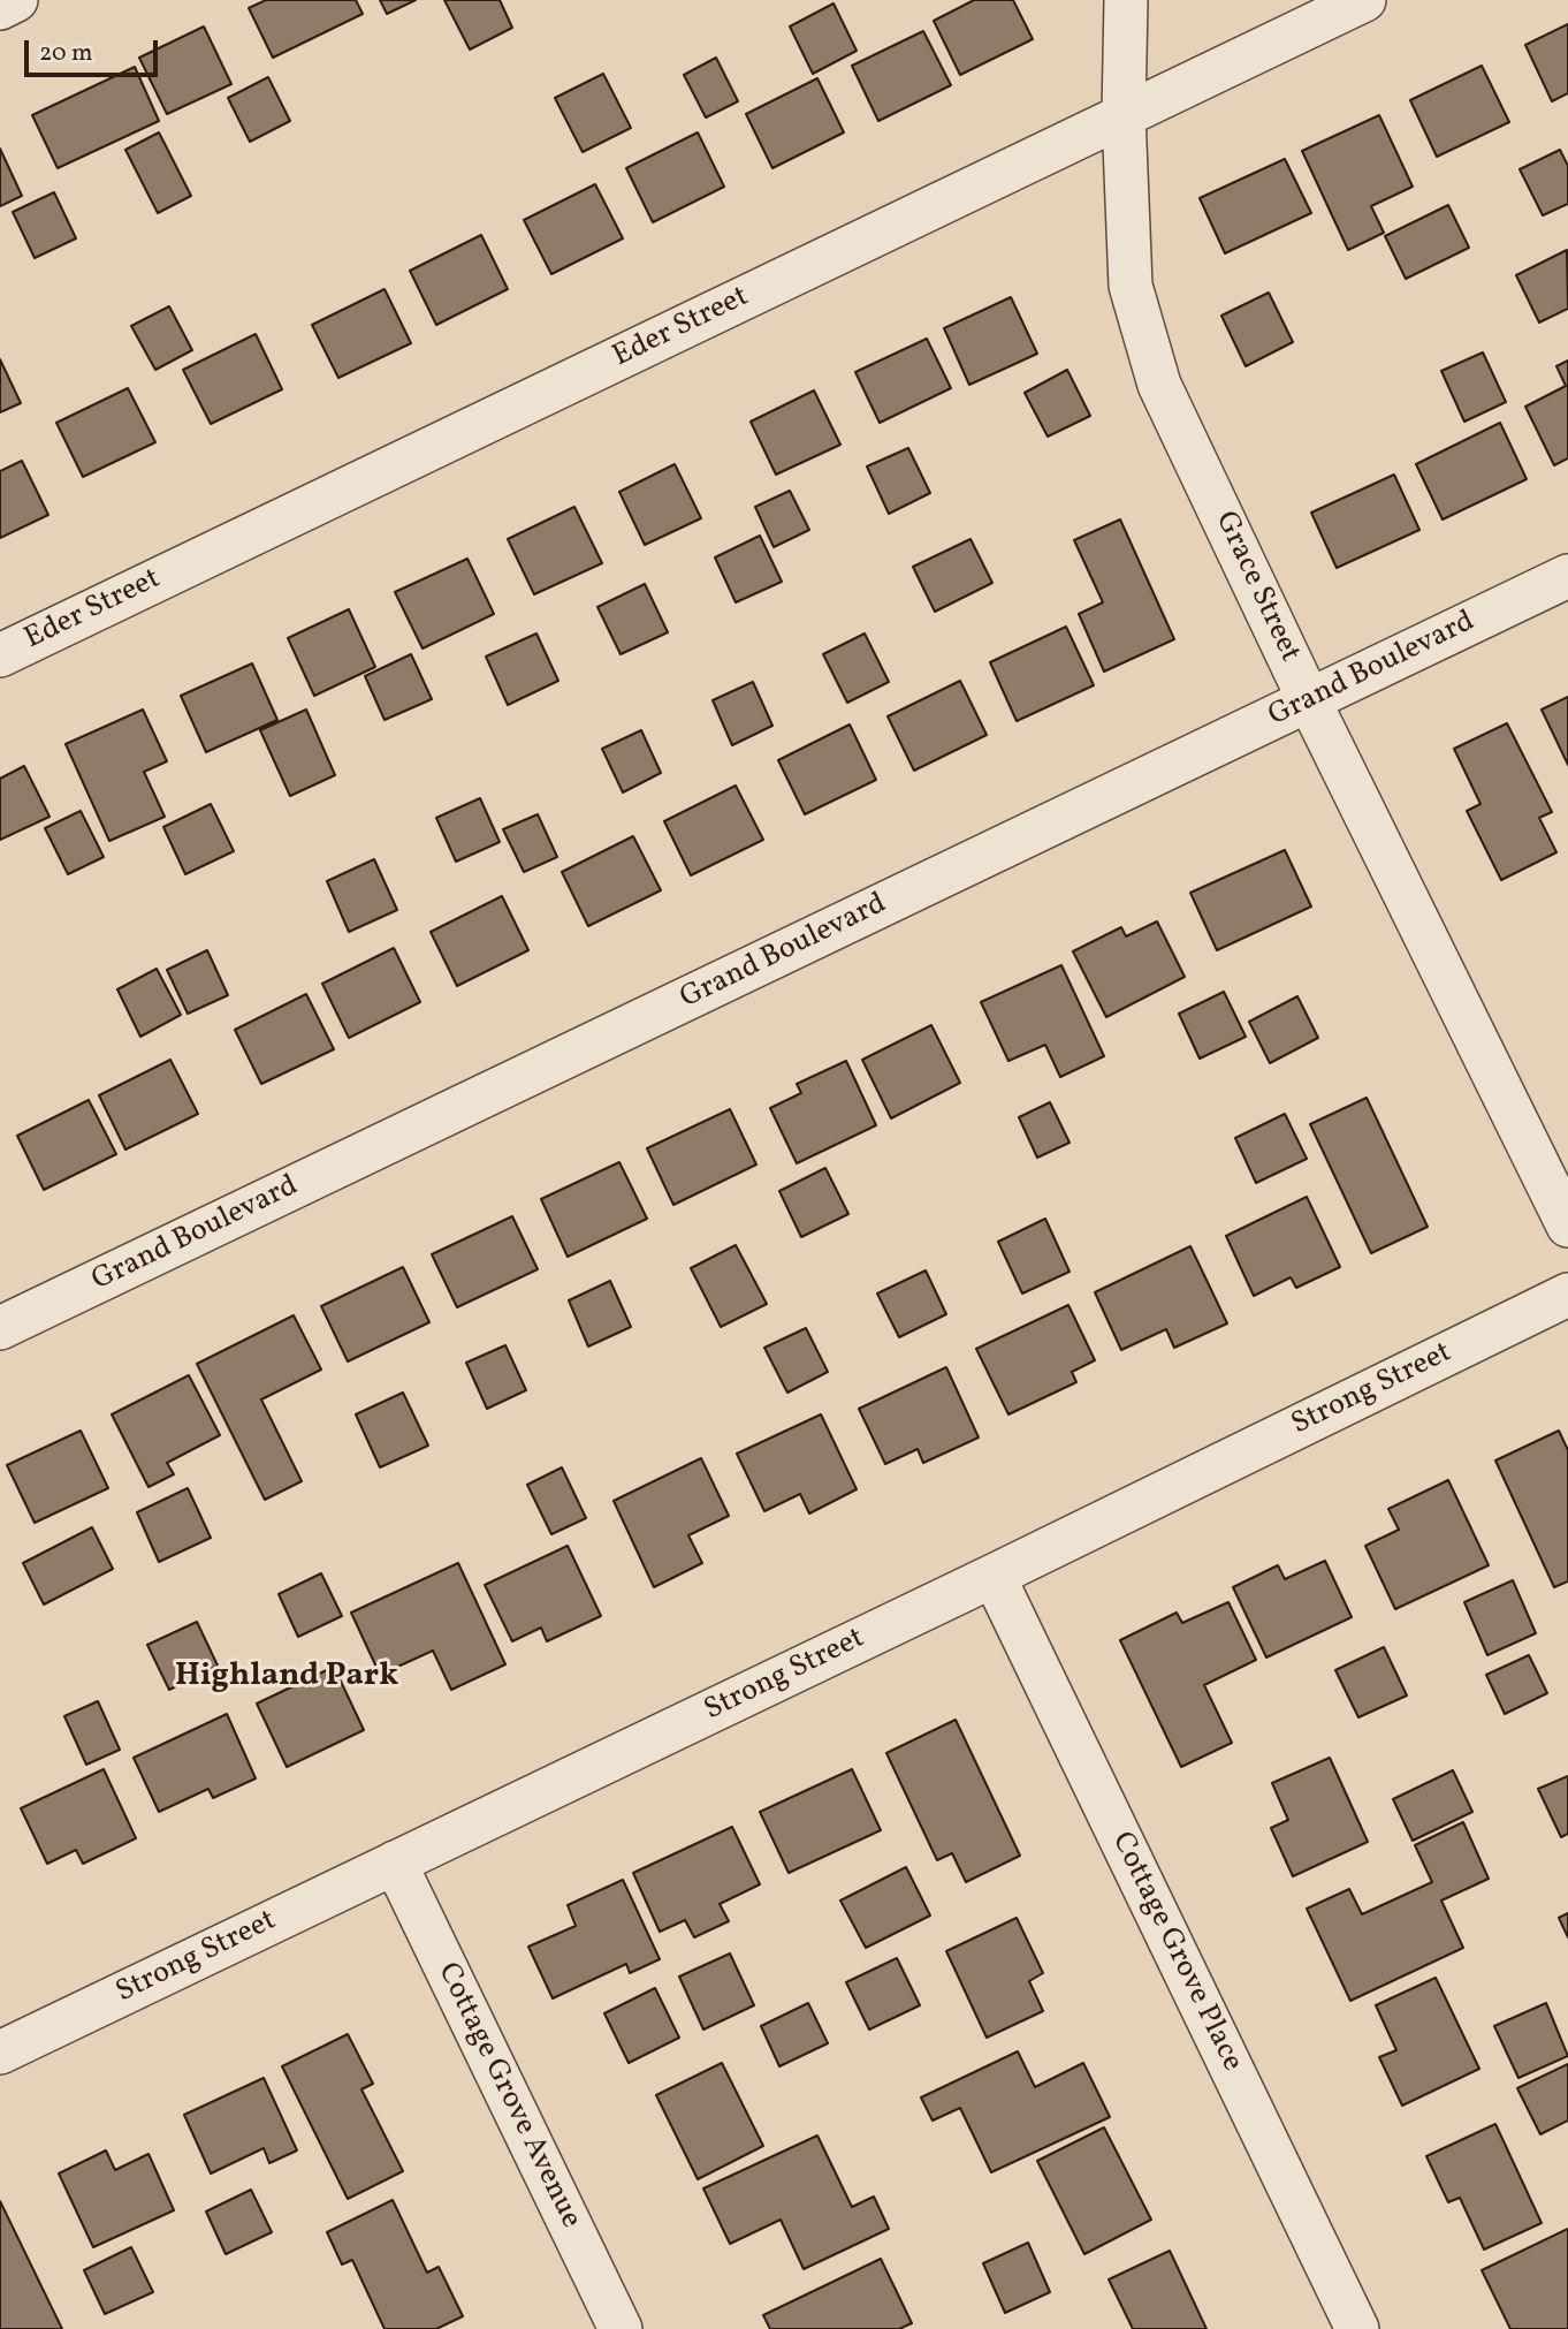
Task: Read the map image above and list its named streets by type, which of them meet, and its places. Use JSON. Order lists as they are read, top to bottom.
{
  "streets": {
    "street": [
      "Eder Street",
      "Grace Street",
      "Grand Boulevard",
      "Strong Street",
      "Cottage Grove Place",
      "Cottage Grove Avenue"
    ]
  },
  "crossings": [
    ["Eder Street", "Grace Street"],
    ["Grace Street", "Grand Boulevard"],
    ["Strong Street", "Cottage Grove Place"],
    ["Strong Street", "Cottage Grove Avenue"]
  ],
  "districts": ["Highland Park"],
  "scale_bar": "20 m"
}
